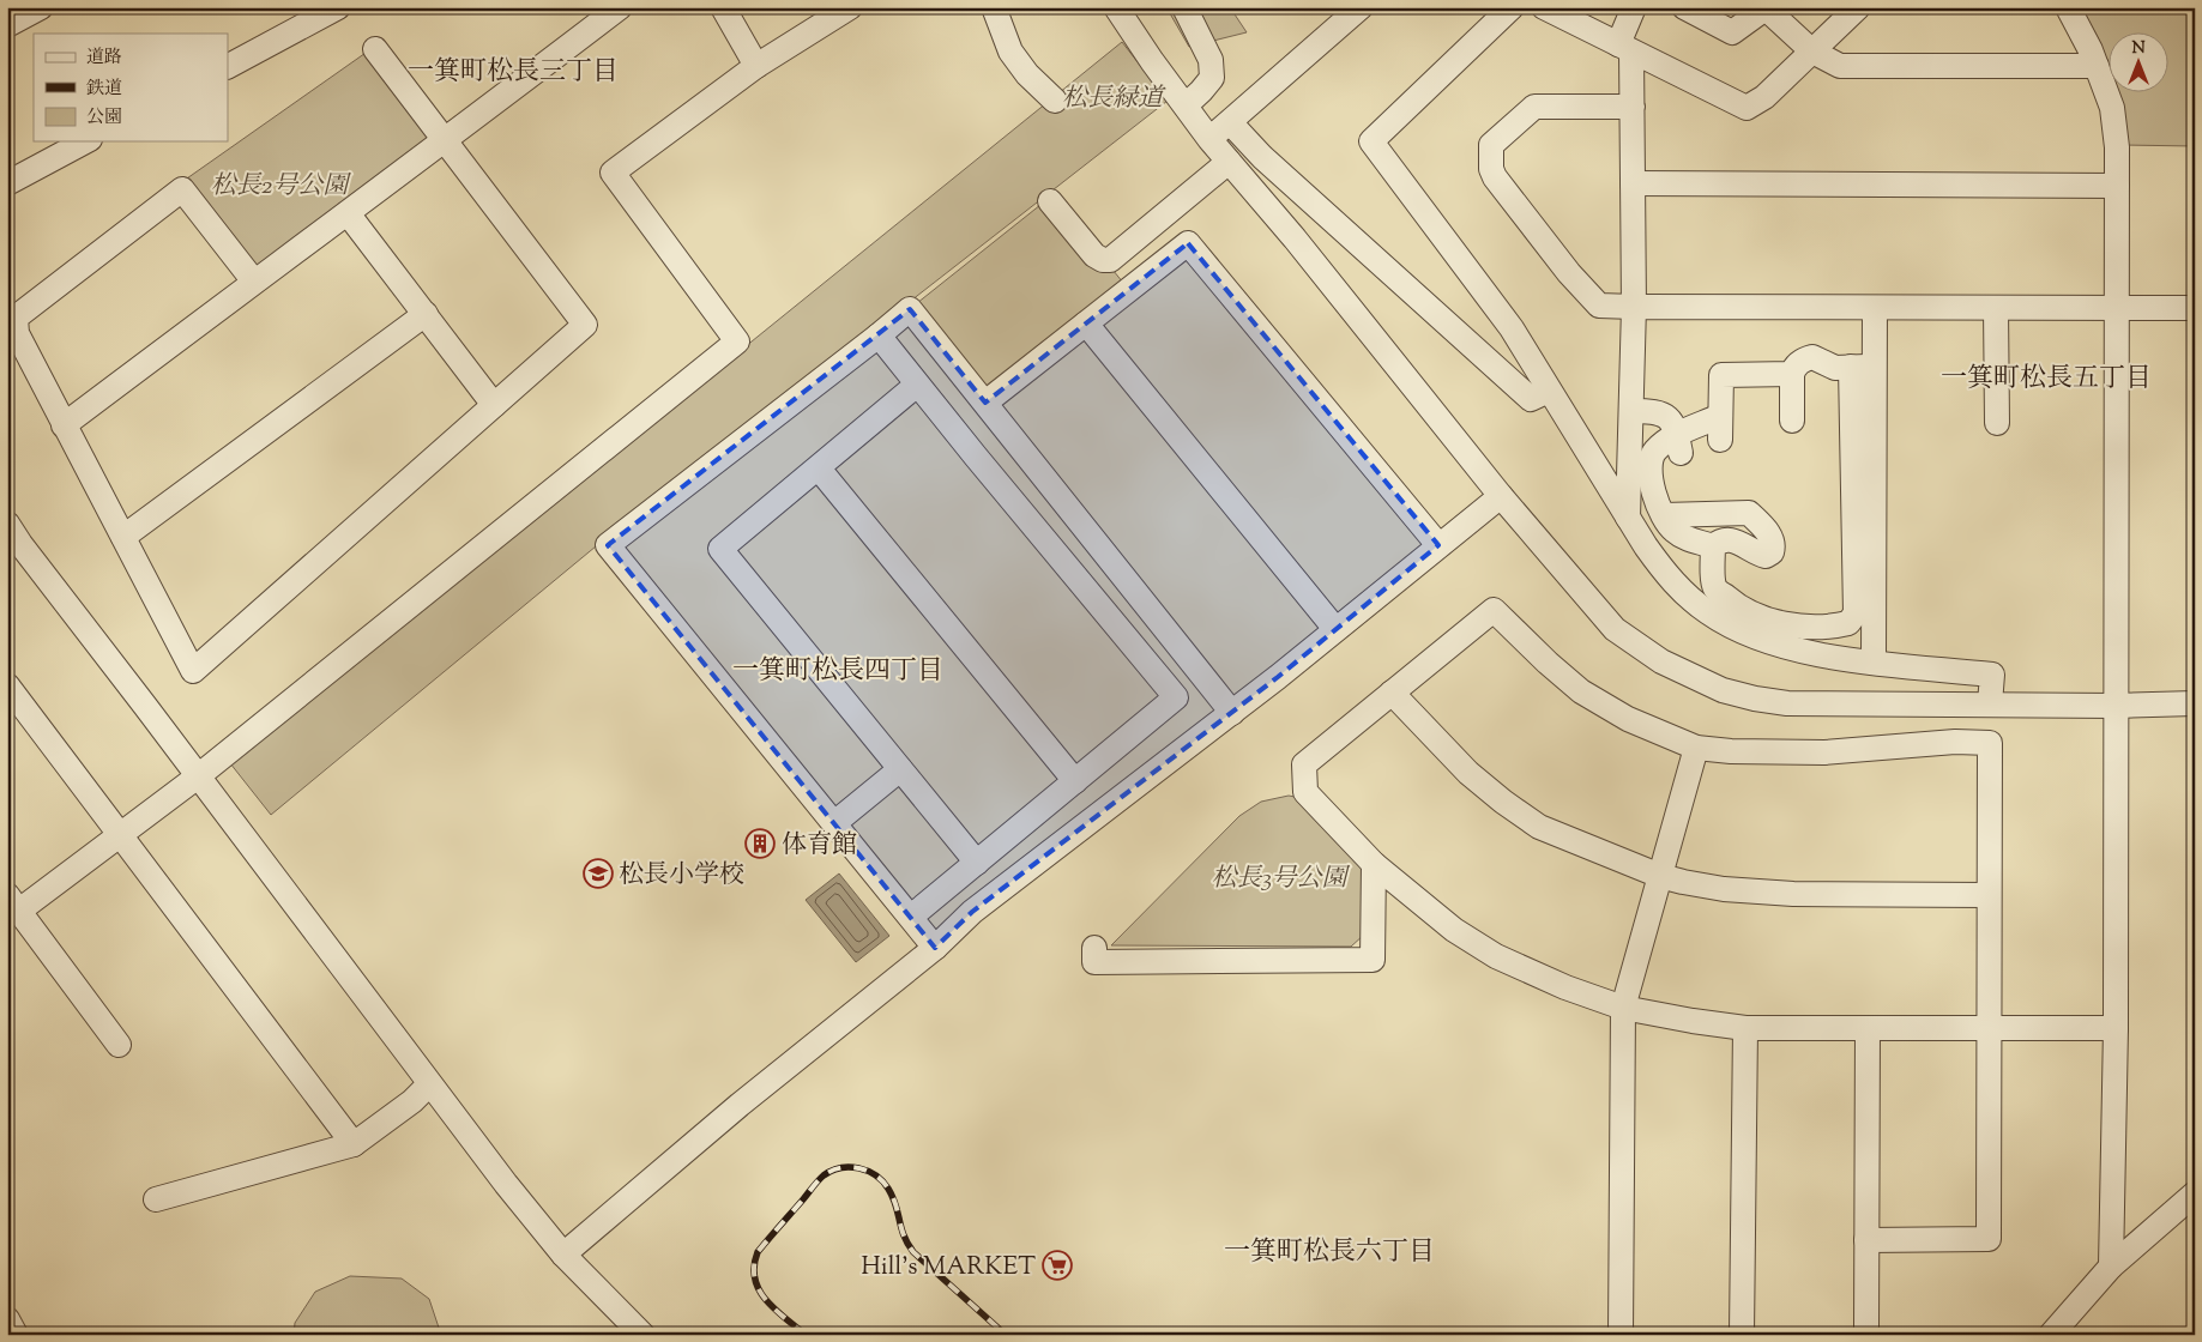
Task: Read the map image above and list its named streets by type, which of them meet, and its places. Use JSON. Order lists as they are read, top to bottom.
{
  "districts": [
    "一箕町松長三丁目",
    "一箕町松長五丁目",
    "一箕町松長四丁目",
    "一箕町松長六丁目"
  ],
  "parks": ["松長緑道", "松長2号公園", "松長3号公園"],
  "places": {
    "building": ["体育館"],
    "school or university": ["松長小学校"],
    "supermarket": ["Hill’s MARKET"]
  },
  "legend": ["道路", "鉄道", "公園"],
  "north": "top"
}
